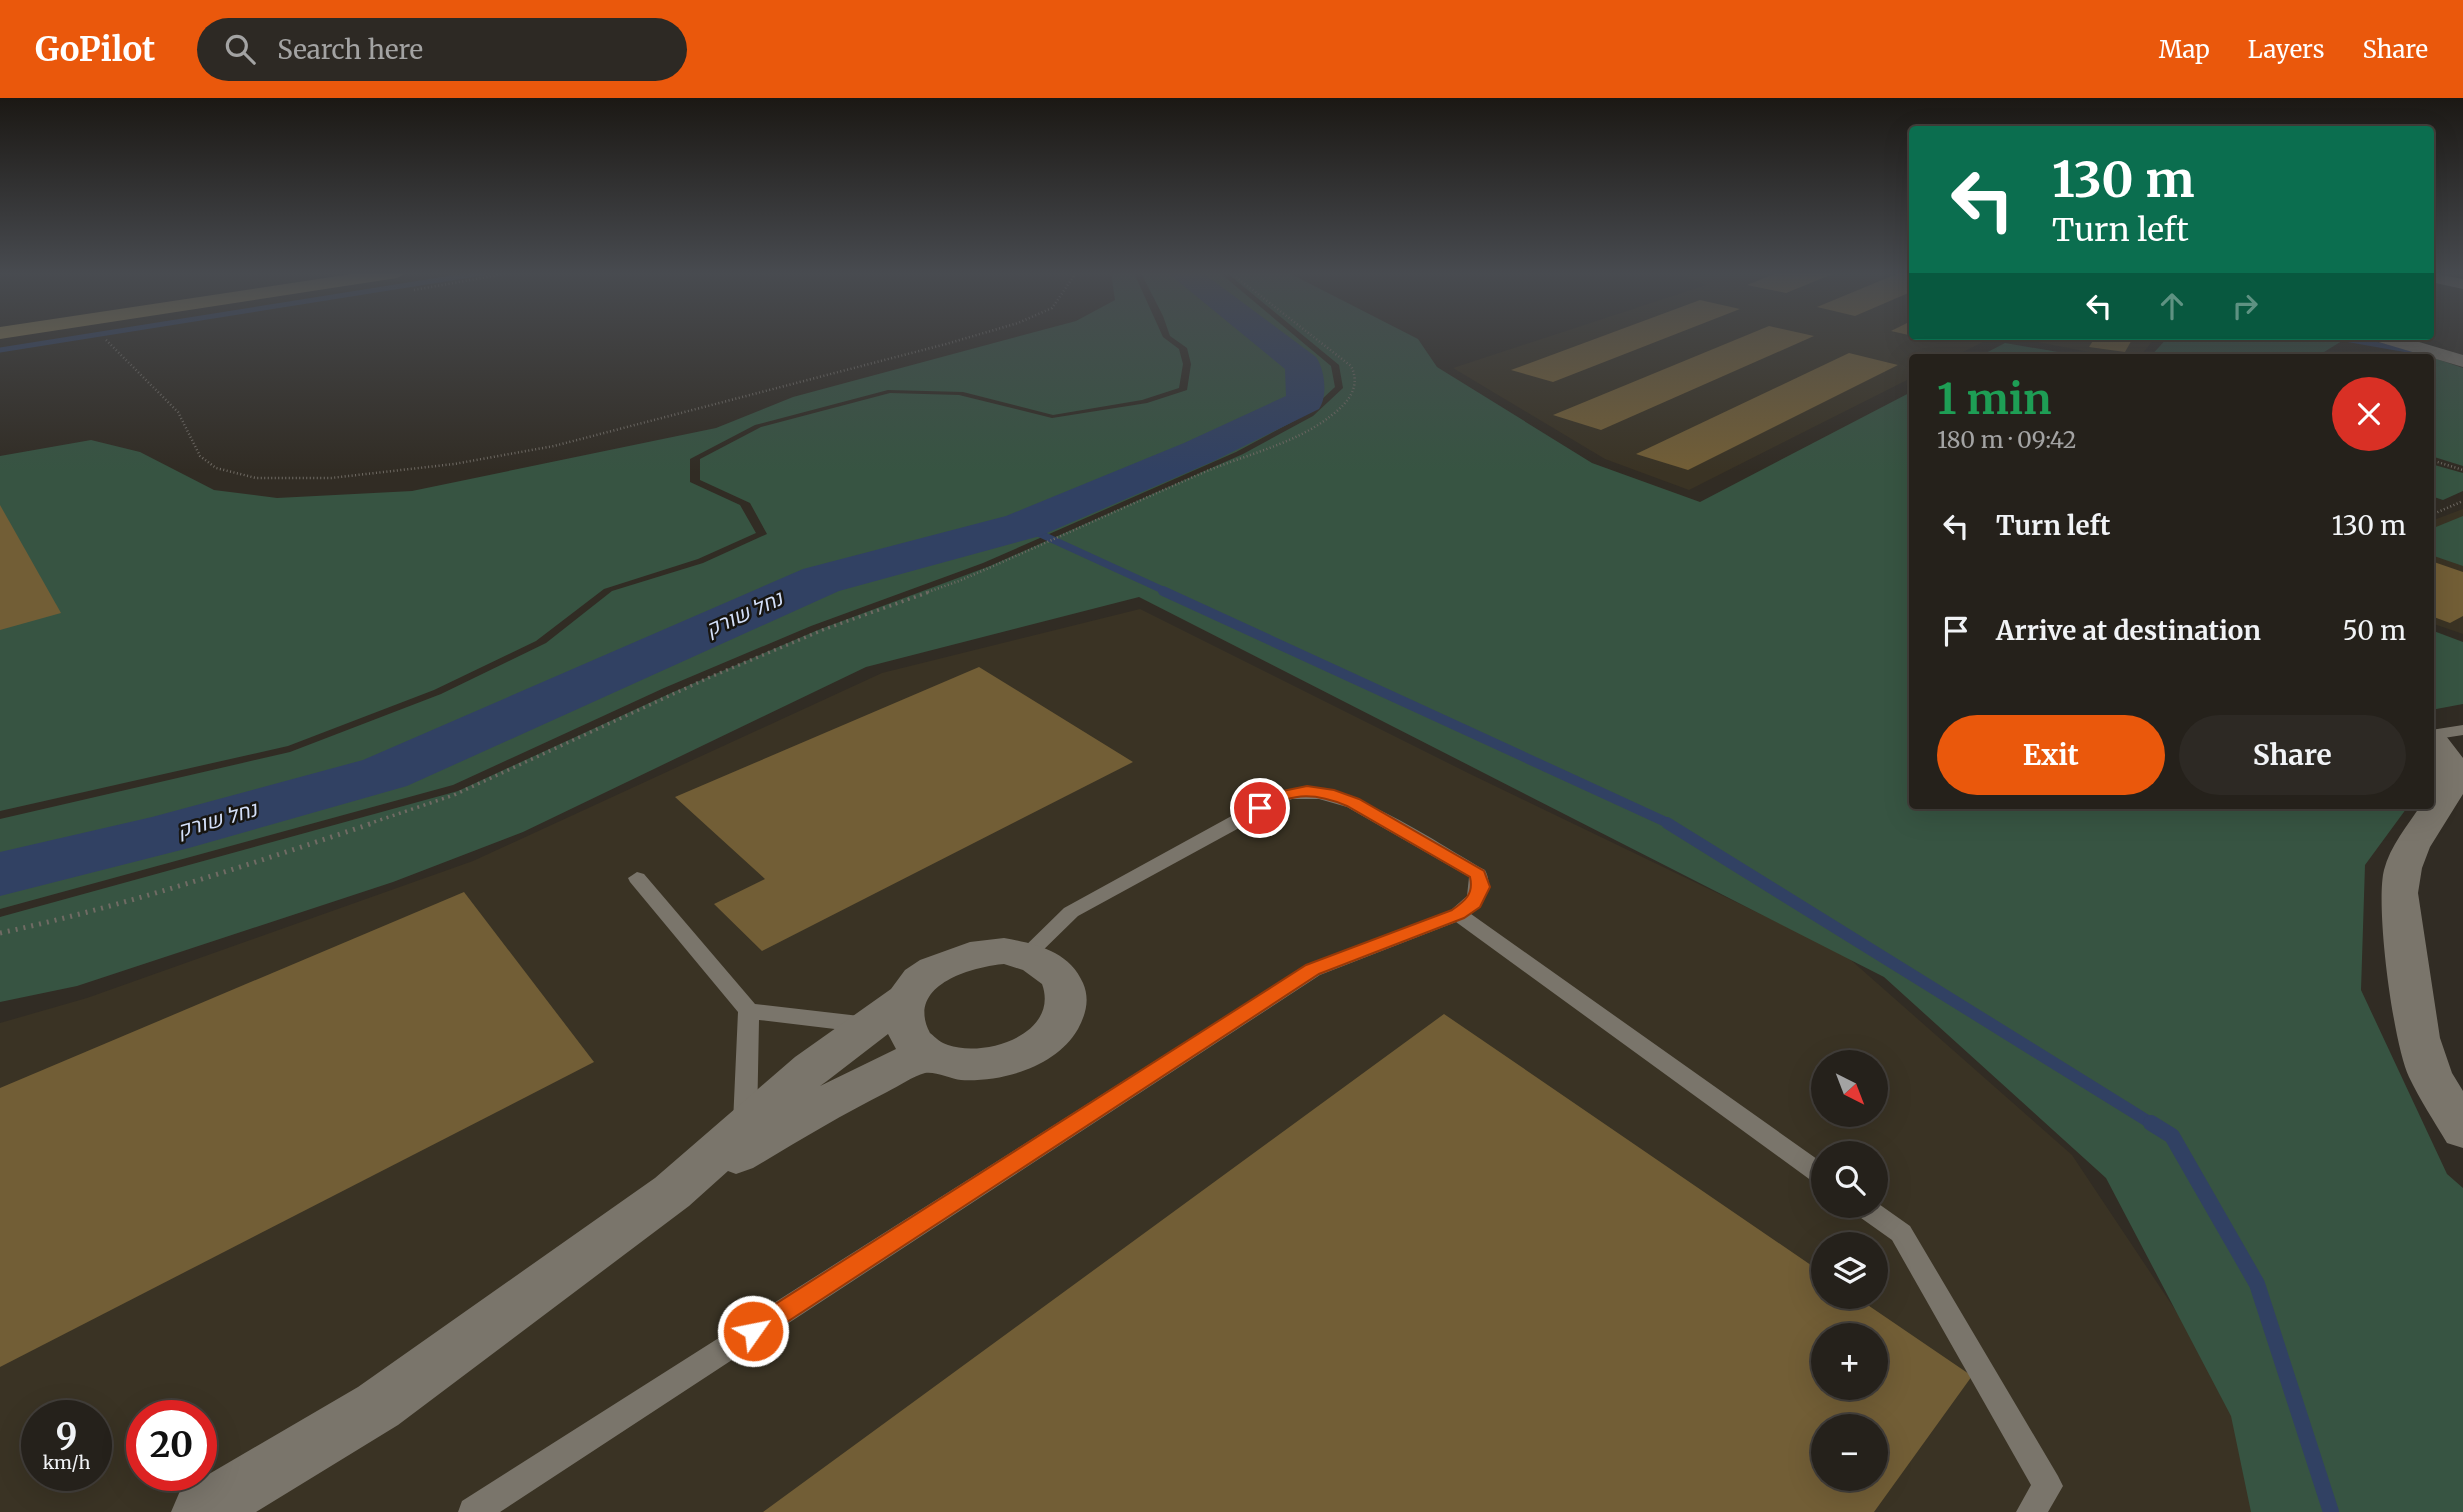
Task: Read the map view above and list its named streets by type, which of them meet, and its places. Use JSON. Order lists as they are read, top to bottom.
{
  "water": ["נחל שורק"],
  "north": "bottom right",
  "page": {
    "header": "GoPilot",
    "search": "Search here",
    "nav": ["Map", "Layers", "Share"],
    "turn": ["130 m", "Turn left"],
    "heading": ["1 min", "180 m · 09:42"],
    "list": [
      {
        "name": "Turn left",
        "value": "130 m"
      },
      {
        "name": "Arrive at destination",
        "value": "50 m"
      }
    ],
    "buttons": ["Exit", "Share"],
    "map_buttons": ["+", "−"],
    "speed": "9 km/h",
    "limit": "20"
  }
}
